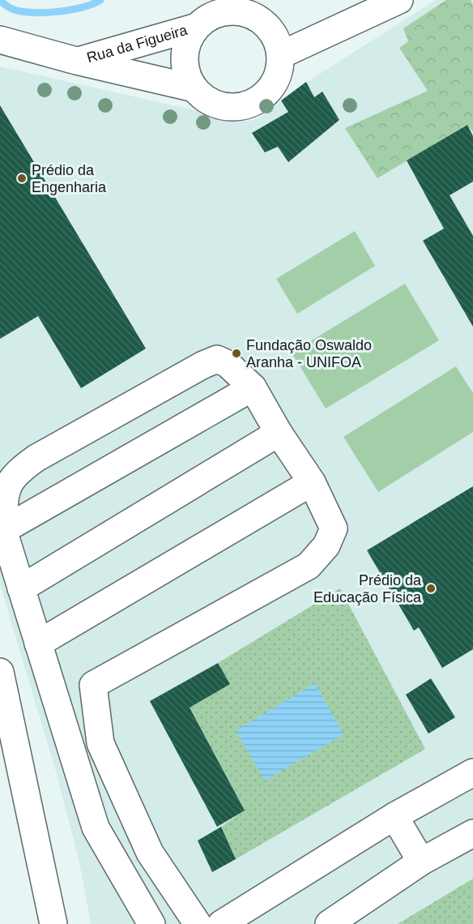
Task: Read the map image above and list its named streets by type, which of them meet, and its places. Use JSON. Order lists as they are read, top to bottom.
{
  "streets": {
    "street": ["Rua da Figueira"]
  },
  "places": ["Prédio da Engenharia", "Fundação Oswaldo Aranha - UNIFOA", "Prédio da Educação Física"]
}
